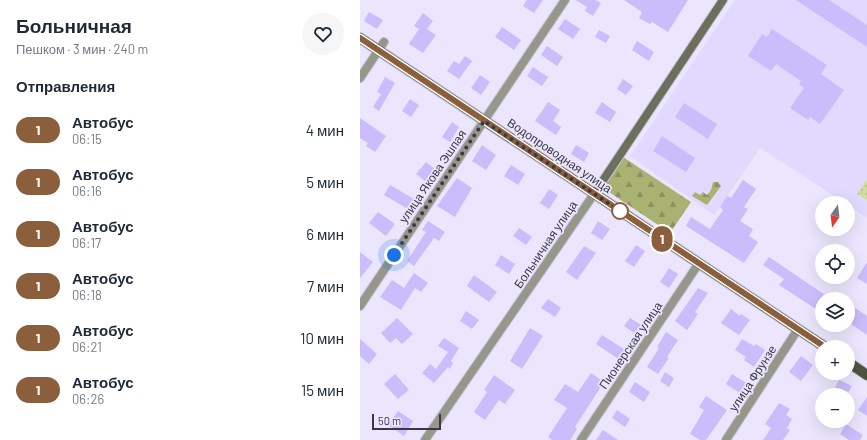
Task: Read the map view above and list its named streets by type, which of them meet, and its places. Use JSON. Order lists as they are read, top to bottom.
{
  "streets": {
    "main road": ["Водопроводная улица"],
    "street": [
      "улица Якова Эшпая",
      "Больничная улица",
      "Пионерская улица",
      "улица Фрунзе"
    ]
  },
  "crossings": [
    ["Водопроводная улица", "улица Якова Эшпая"],
    ["Водопроводная улица", "Больничная улица"],
    ["Водопроводная улица", "Пионерская улица"],
    ["Водопроводная улица", "улица Фрунзе"]
  ],
  "lines": ["bus line 1"],
  "scale_bar": "50 m",
  "north": "bottom",
  "page": {
    "heading": [
      ["Больничная", "Пешком · 3 мин · 240 m"],
      "Отправления"
    ],
    "on_map": "1",
    "list": [
      {
        "mark": "1",
        "name": "Автобус",
        "note": "06:15",
        "value": "4 мин"
      },
      {
        "mark": "1",
        "name": "Автобус",
        "note": "06:16",
        "value": "5 мин"
      },
      {
        "mark": "1",
        "name": "Автобус",
        "note": "06:17",
        "value": "6 мин"
      },
      {
        "mark": "1",
        "name": "Автобус",
        "note": "06:18",
        "value": "7 мин"
      },
      {
        "mark": "1",
        "name": "Автобус",
        "note": "06:21",
        "value": "10 мин"
      },
      {
        "mark": "1",
        "name": "Автобус",
        "note": "06:26",
        "value": "15 мин"
      }
    ],
    "map_buttons": ["+", "−"],
    "scale": "50 m"
  }
}
